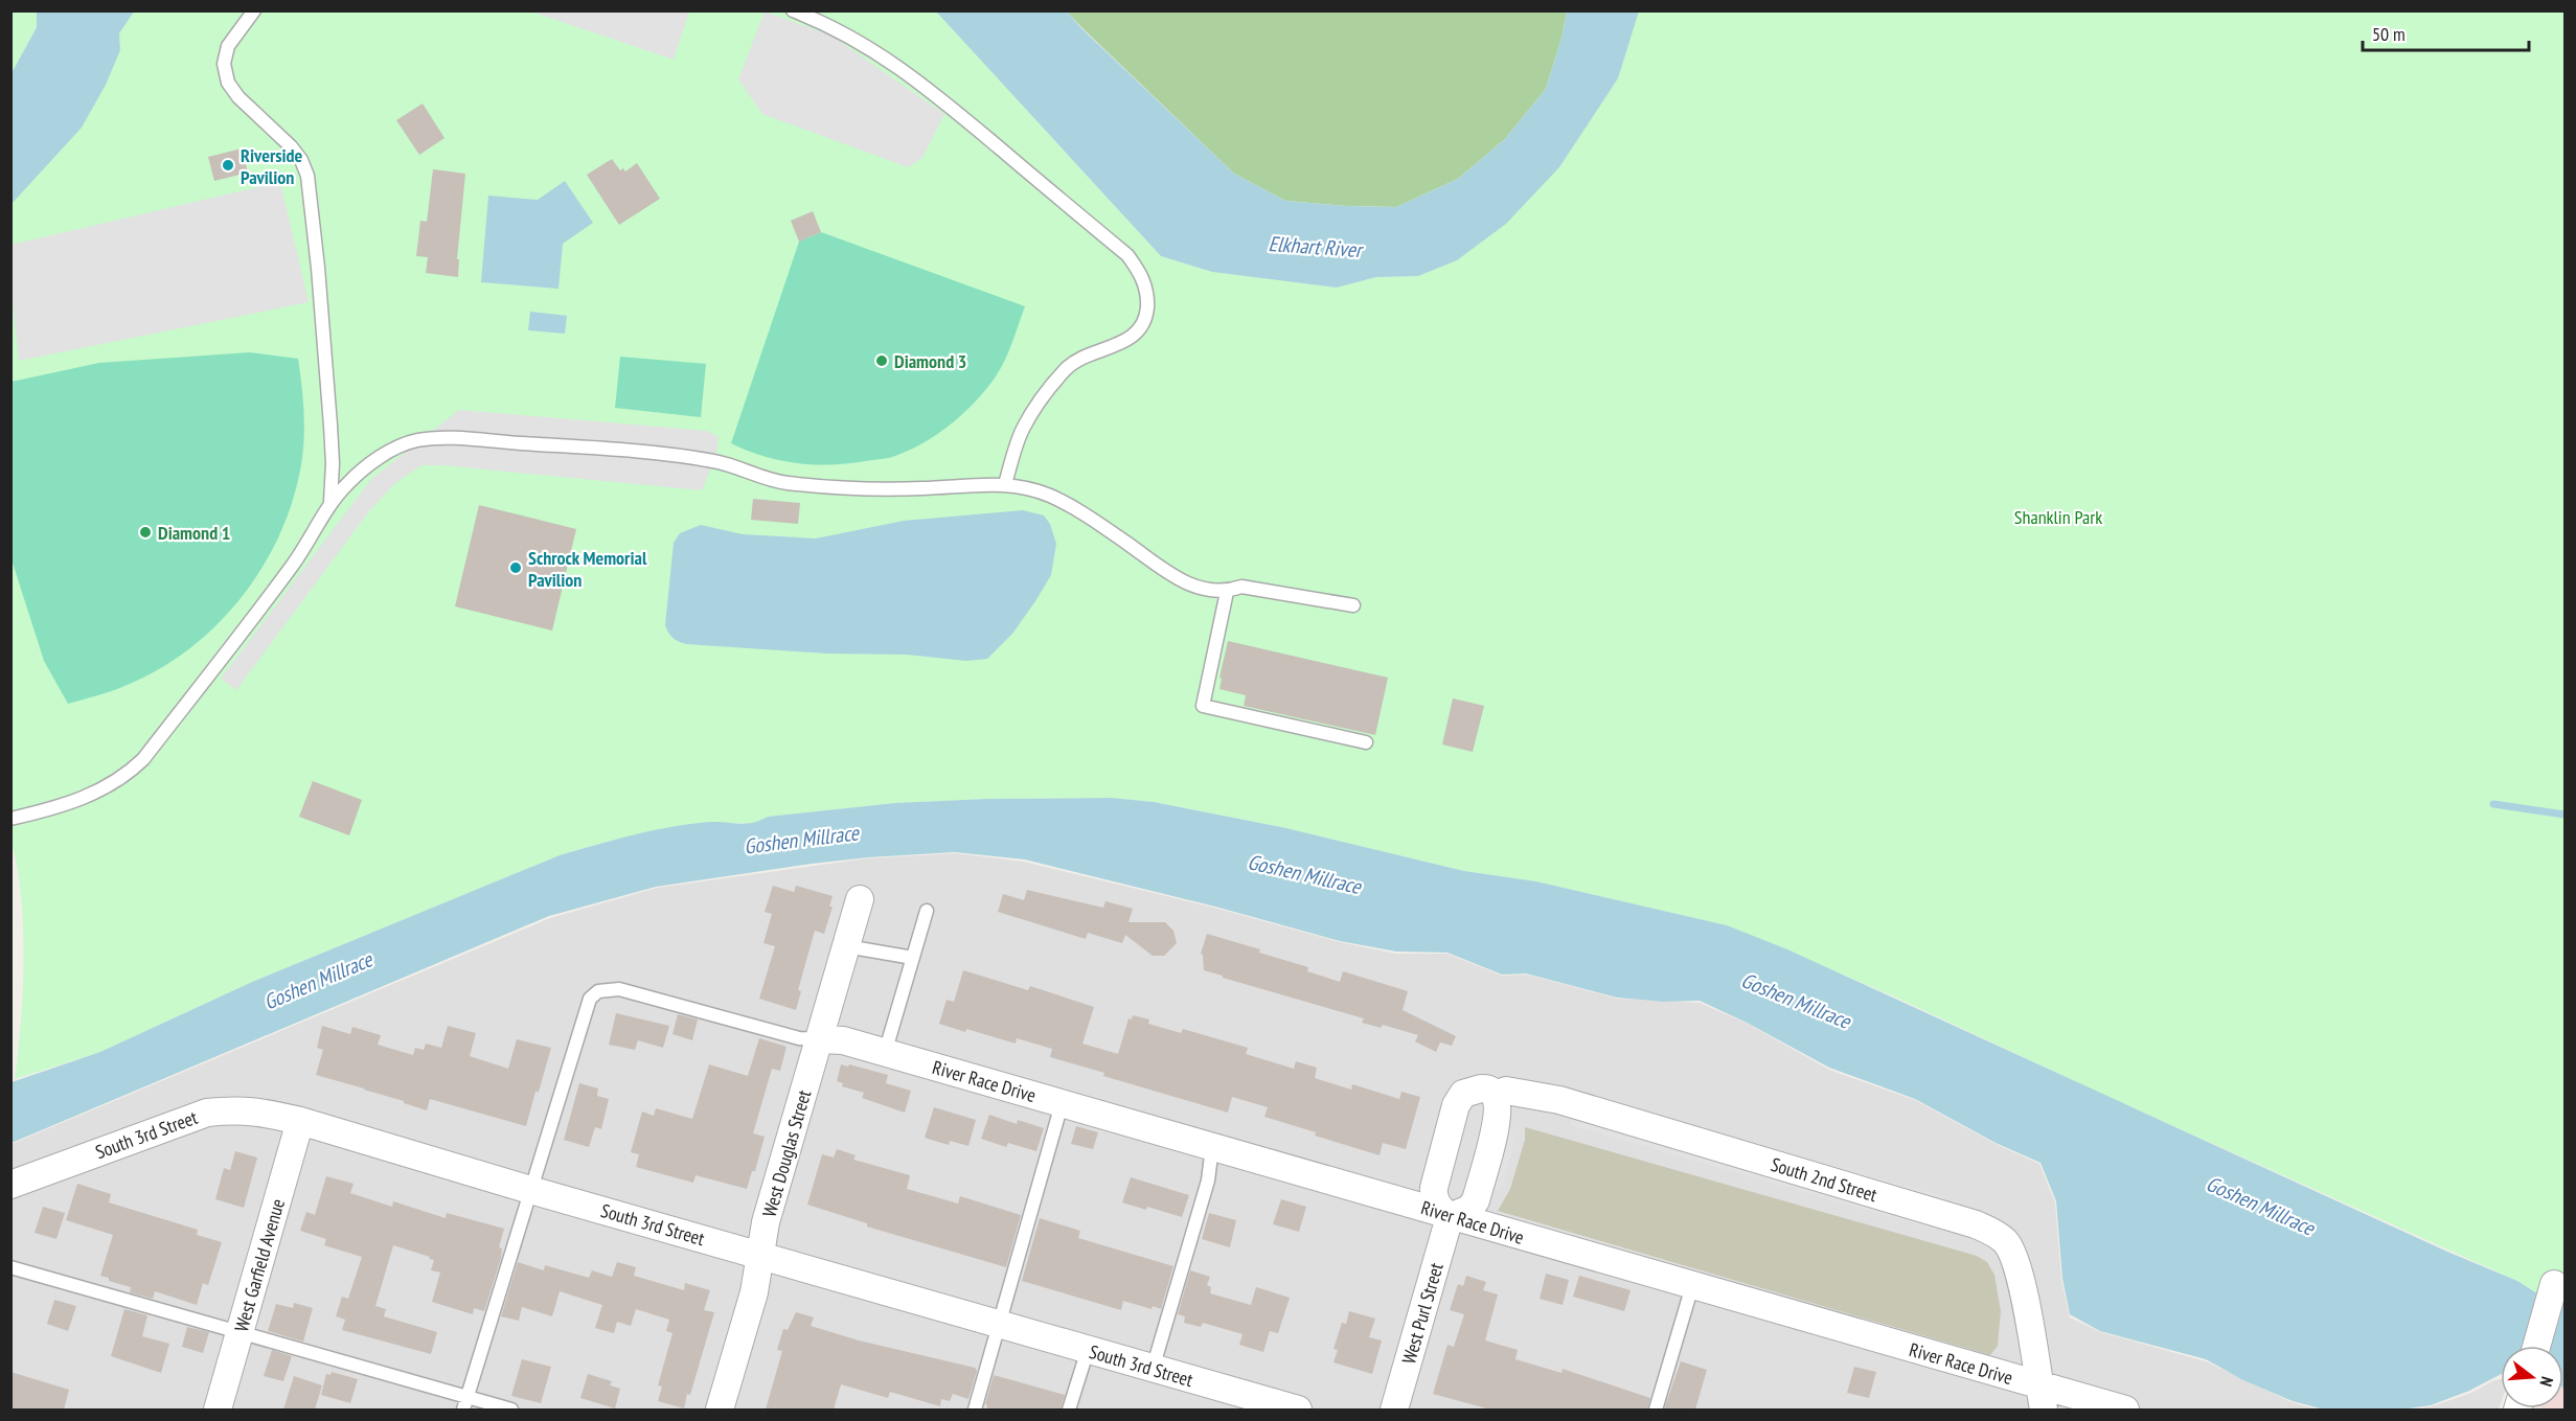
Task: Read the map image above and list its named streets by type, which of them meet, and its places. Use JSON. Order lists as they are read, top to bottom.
{
  "streets": {
    "street": [
      "River Race Drive",
      "South 3rd Street",
      "West Douglas Street",
      "South 2nd Street",
      "West Garfield Avenue",
      "West Purl Street"
    ]
  },
  "crossings": [
    ["River Race Drive", "West Douglas Street"],
    ["River Race Drive", "South 2nd Street"],
    ["River Race Drive", "West Purl Street"],
    ["South 3rd Street", "West Douglas Street"],
    ["South 3rd Street", "West Garfield Avenue"],
    ["South 2nd Street", "West Purl Street"]
  ],
  "water": ["Elkhart River", "Goshen Millrace"],
  "parks": ["Shanklin Park"],
  "places": [
    "Riverside Pavilion",
    "Diamond 3",
    "Diamond 1",
    "Schrock Memorial Pavilion"
  ],
  "scale_bar": "50 m",
  "north": "right"
}
